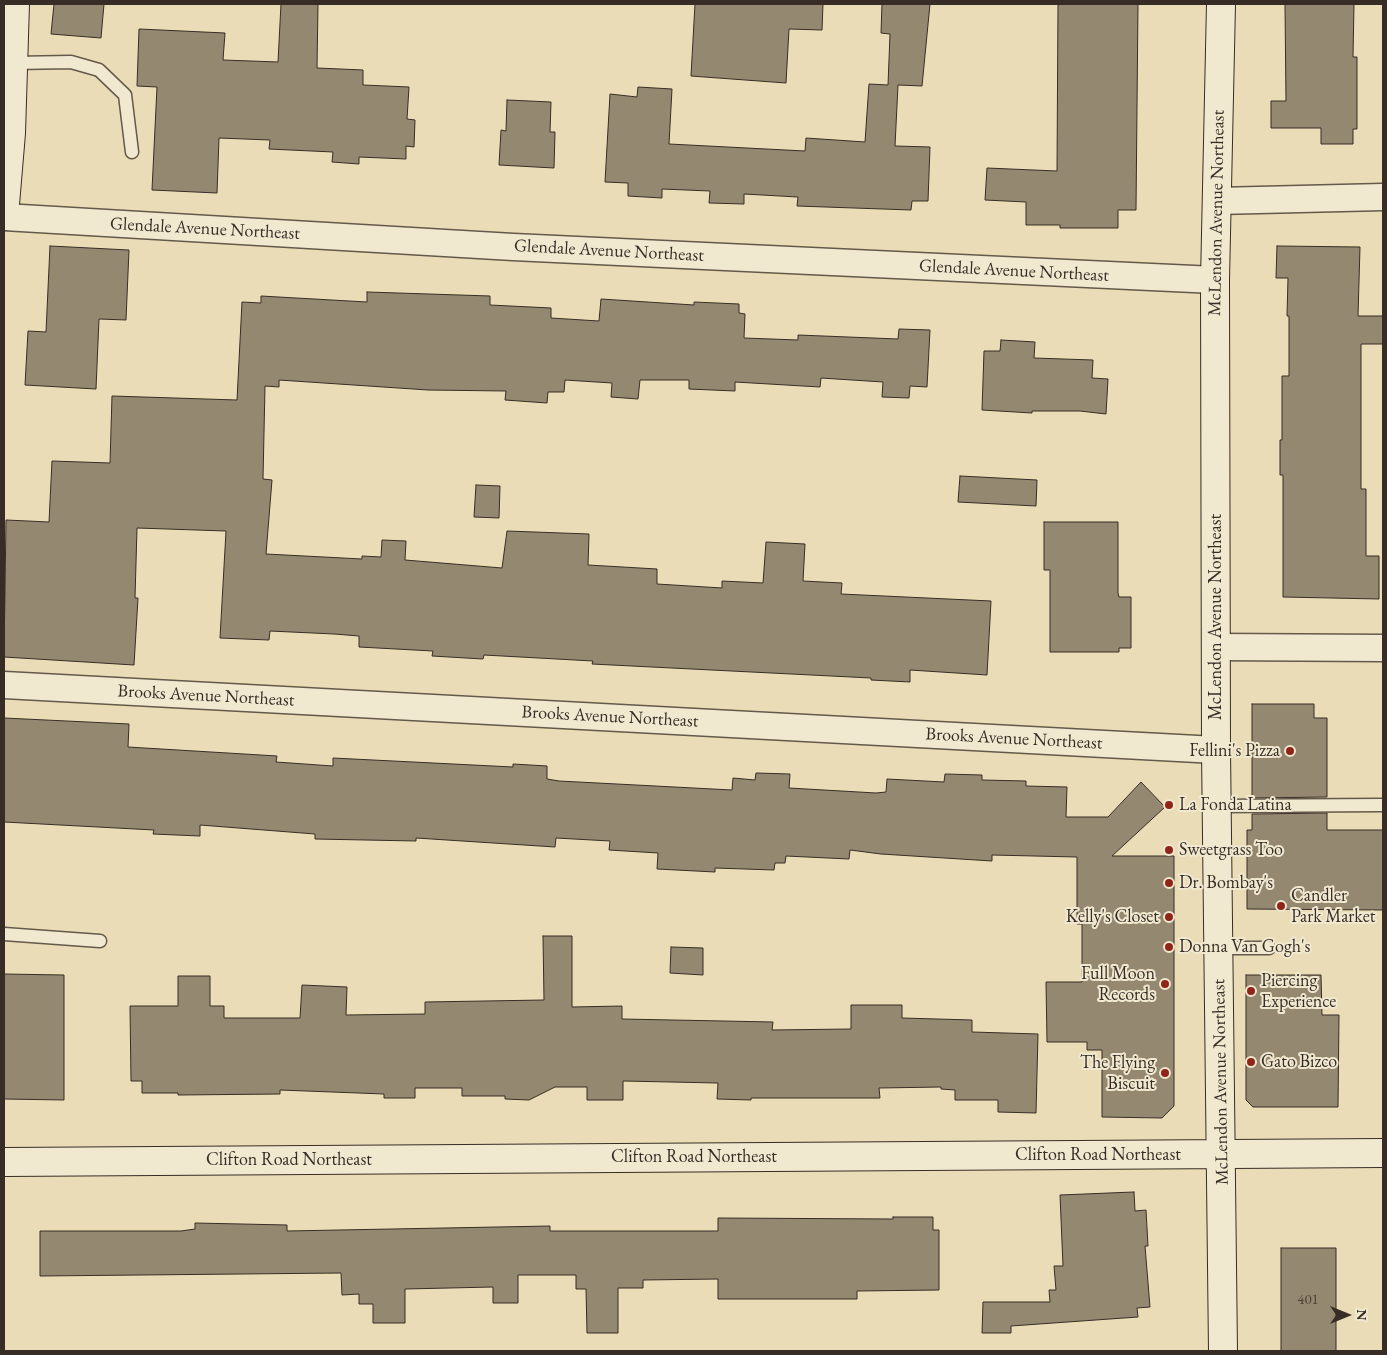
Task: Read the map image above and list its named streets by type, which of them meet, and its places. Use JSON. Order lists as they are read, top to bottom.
{
  "streets": {
    "street": [
      "McLendon Avenue Northeast",
      "Glendale Avenue Northeast",
      "Brooks Avenue Northeast",
      "Clifton Road Northeast"
    ]
  },
  "crossings": [
    ["McLendon Avenue Northeast", "Glendale Avenue Northeast"],
    ["McLendon Avenue Northeast", "Brooks Avenue Northeast"],
    ["McLendon Avenue Northeast", "Clifton Road Northeast"]
  ],
  "places": [
    "Fellini's Pizza",
    "La Fonda Latina",
    "Sweetgrass Too",
    "Dr. Bombay's",
    "Candler Park Market",
    "Kelly's Closet",
    "Donna Van Gogh's",
    "Full Moon Records",
    "Piercing Experience",
    "Gato Bizco",
    "The Flying Biscuit"
  ],
  "house_numbers": ["401"],
  "north": "right"
}
